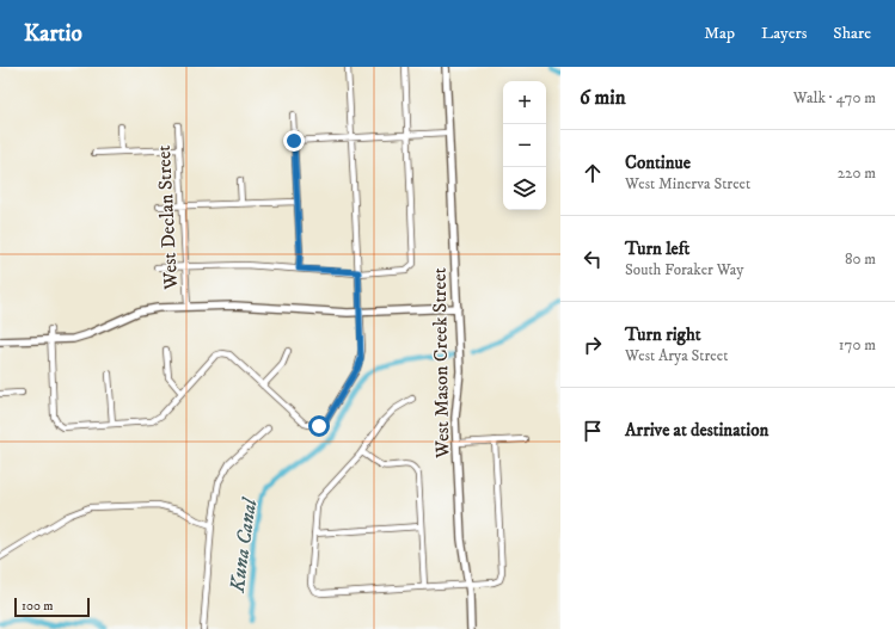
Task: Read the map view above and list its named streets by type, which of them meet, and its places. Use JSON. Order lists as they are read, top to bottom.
{
  "streets": {
    "street": ["West Declan Street", "West Mason Creek Street"]
  },
  "water": ["Kuna Canal"],
  "scale_bar": "100 m",
  "page": {
    "header": "Kartio",
    "nav": ["Map", "Layers", "Share"],
    "heading": ["6 min", "Walk · 470 m"],
    "map_buttons": ["+", "−"],
    "list": [
      ["Continue", "West Minerva Street", "220 m"],
      ["Turn left", "South Foraker Way", "80 m"],
      ["Turn right", "West Arya Street", "170 m"],
      "Arrive at destination"
    ],
    "scale": "100 m"
  }
}
